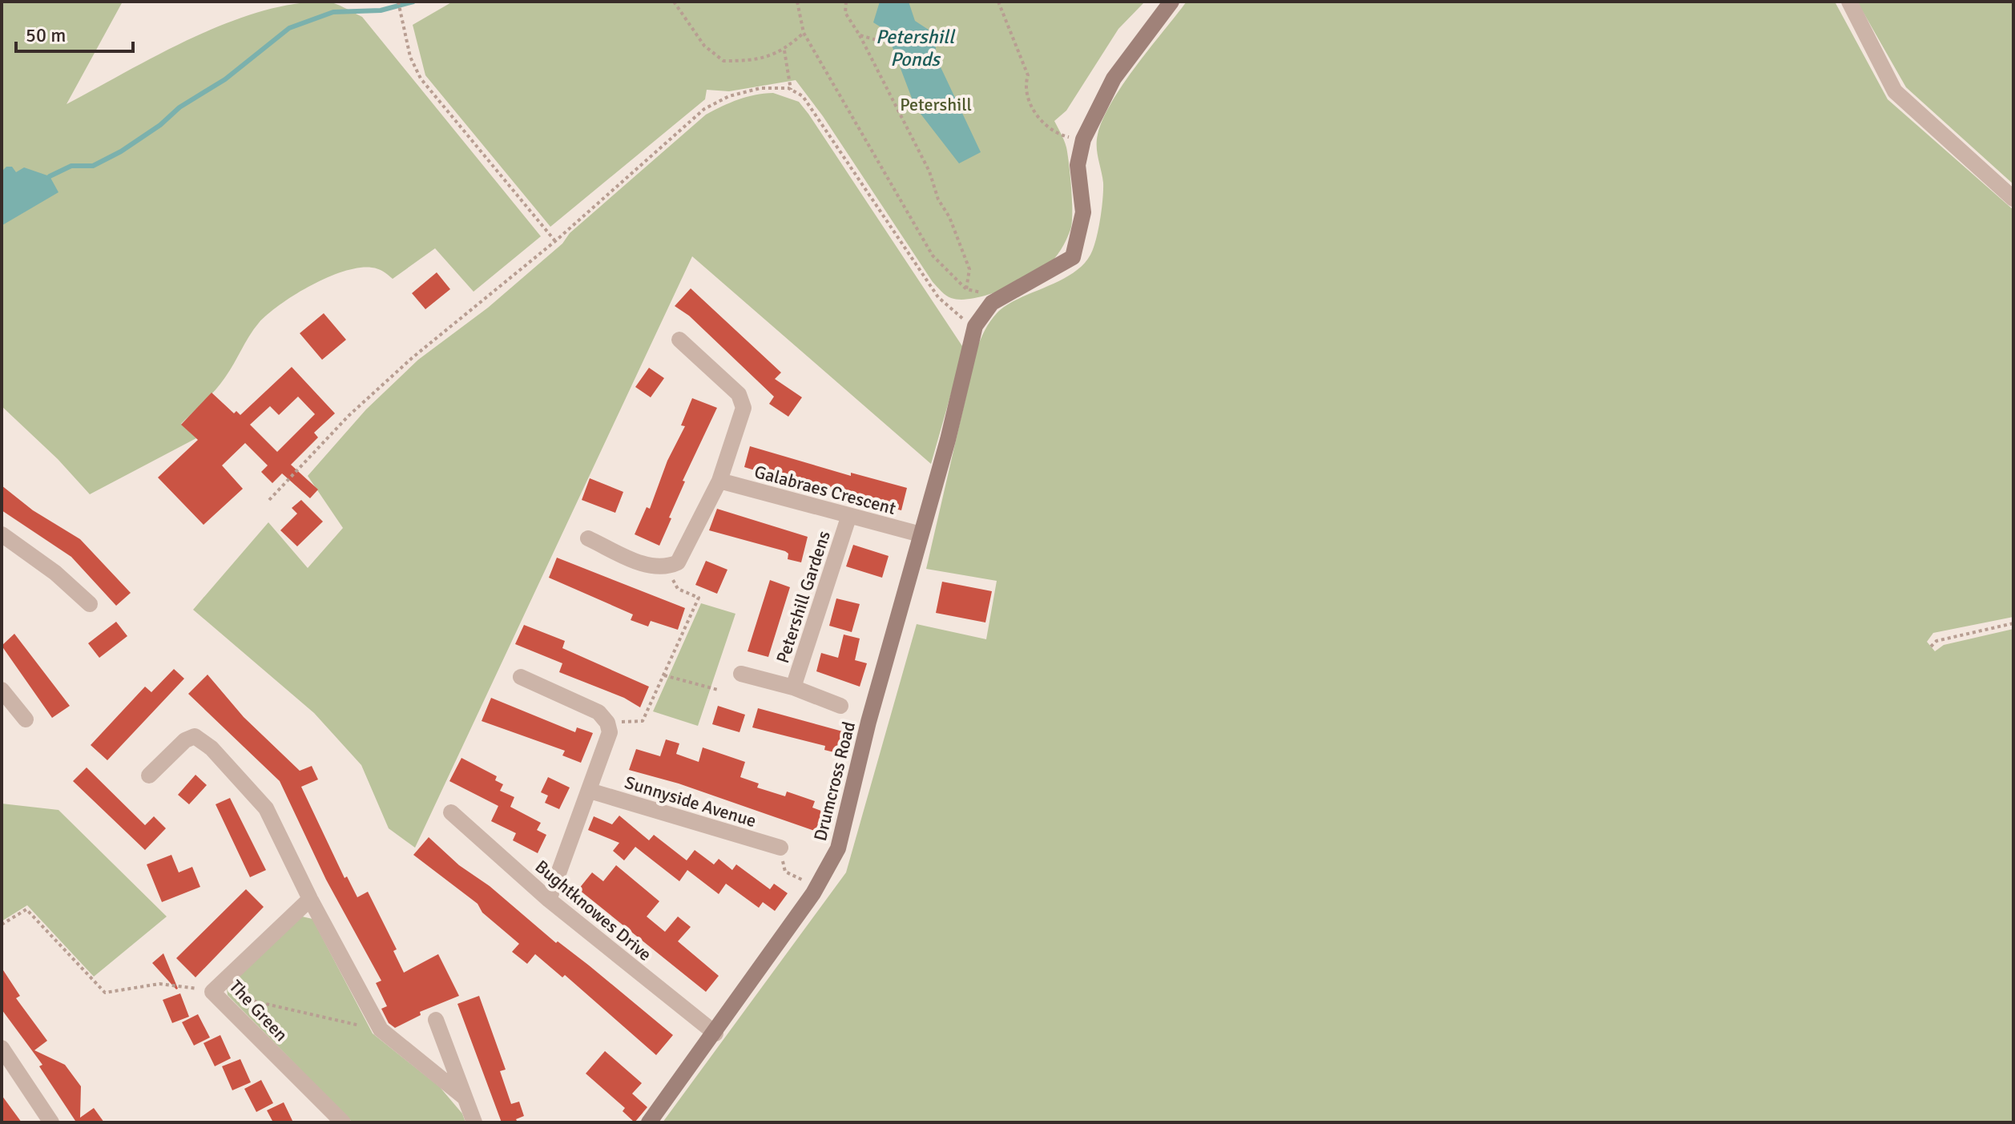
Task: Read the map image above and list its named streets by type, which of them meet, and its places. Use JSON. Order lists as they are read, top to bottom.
{
  "streets": {
    "street": [
      "Galabraes Crescent",
      "Petershill Gardens",
      "Drumcross Road",
      "Sunnyside Avenue",
      "Bughtknowes Drive",
      "The Green"
    ]
  },
  "crossings": [
    ["Galabraes Crescent", "Petershill Gardens"],
    ["Galabraes Crescent", "Drumcross Road"],
    ["Drumcross Road", "Bughtknowes Drive"]
  ],
  "water": ["Petershill Ponds"],
  "parks": ["Petershill"],
  "scale_bar": "50 m"
}
